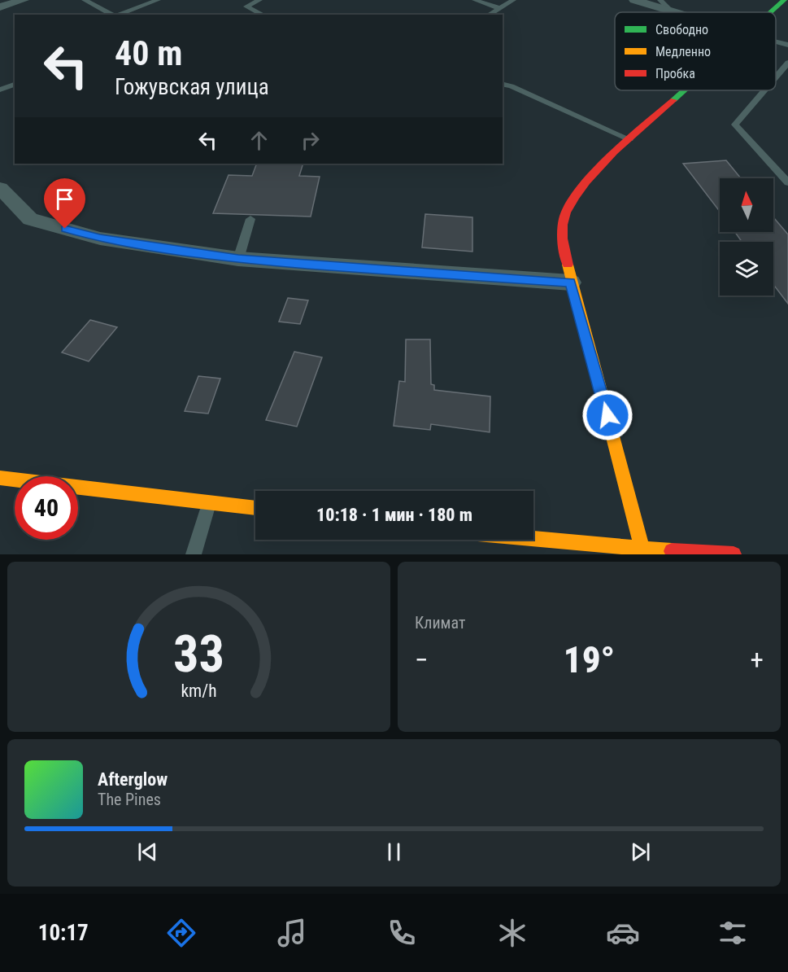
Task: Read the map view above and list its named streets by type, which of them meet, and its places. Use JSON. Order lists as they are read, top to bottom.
{
  "legend": ["Свободно", "Медленно", "Пробка"],
  "north": "top",
  "page": {
    "turn": ["40 m", "Гожувская улица"],
    "limit": "40",
    "trip": "10:18 · 1 мин · 180 m",
    "tile": "Климат",
    "heat": ["−", "19°", "+"],
    "song": ["Afterglow", "The Pines"],
    "tabs": "10:17",
    "gauge": ["33", "km/h"]
  }
}
